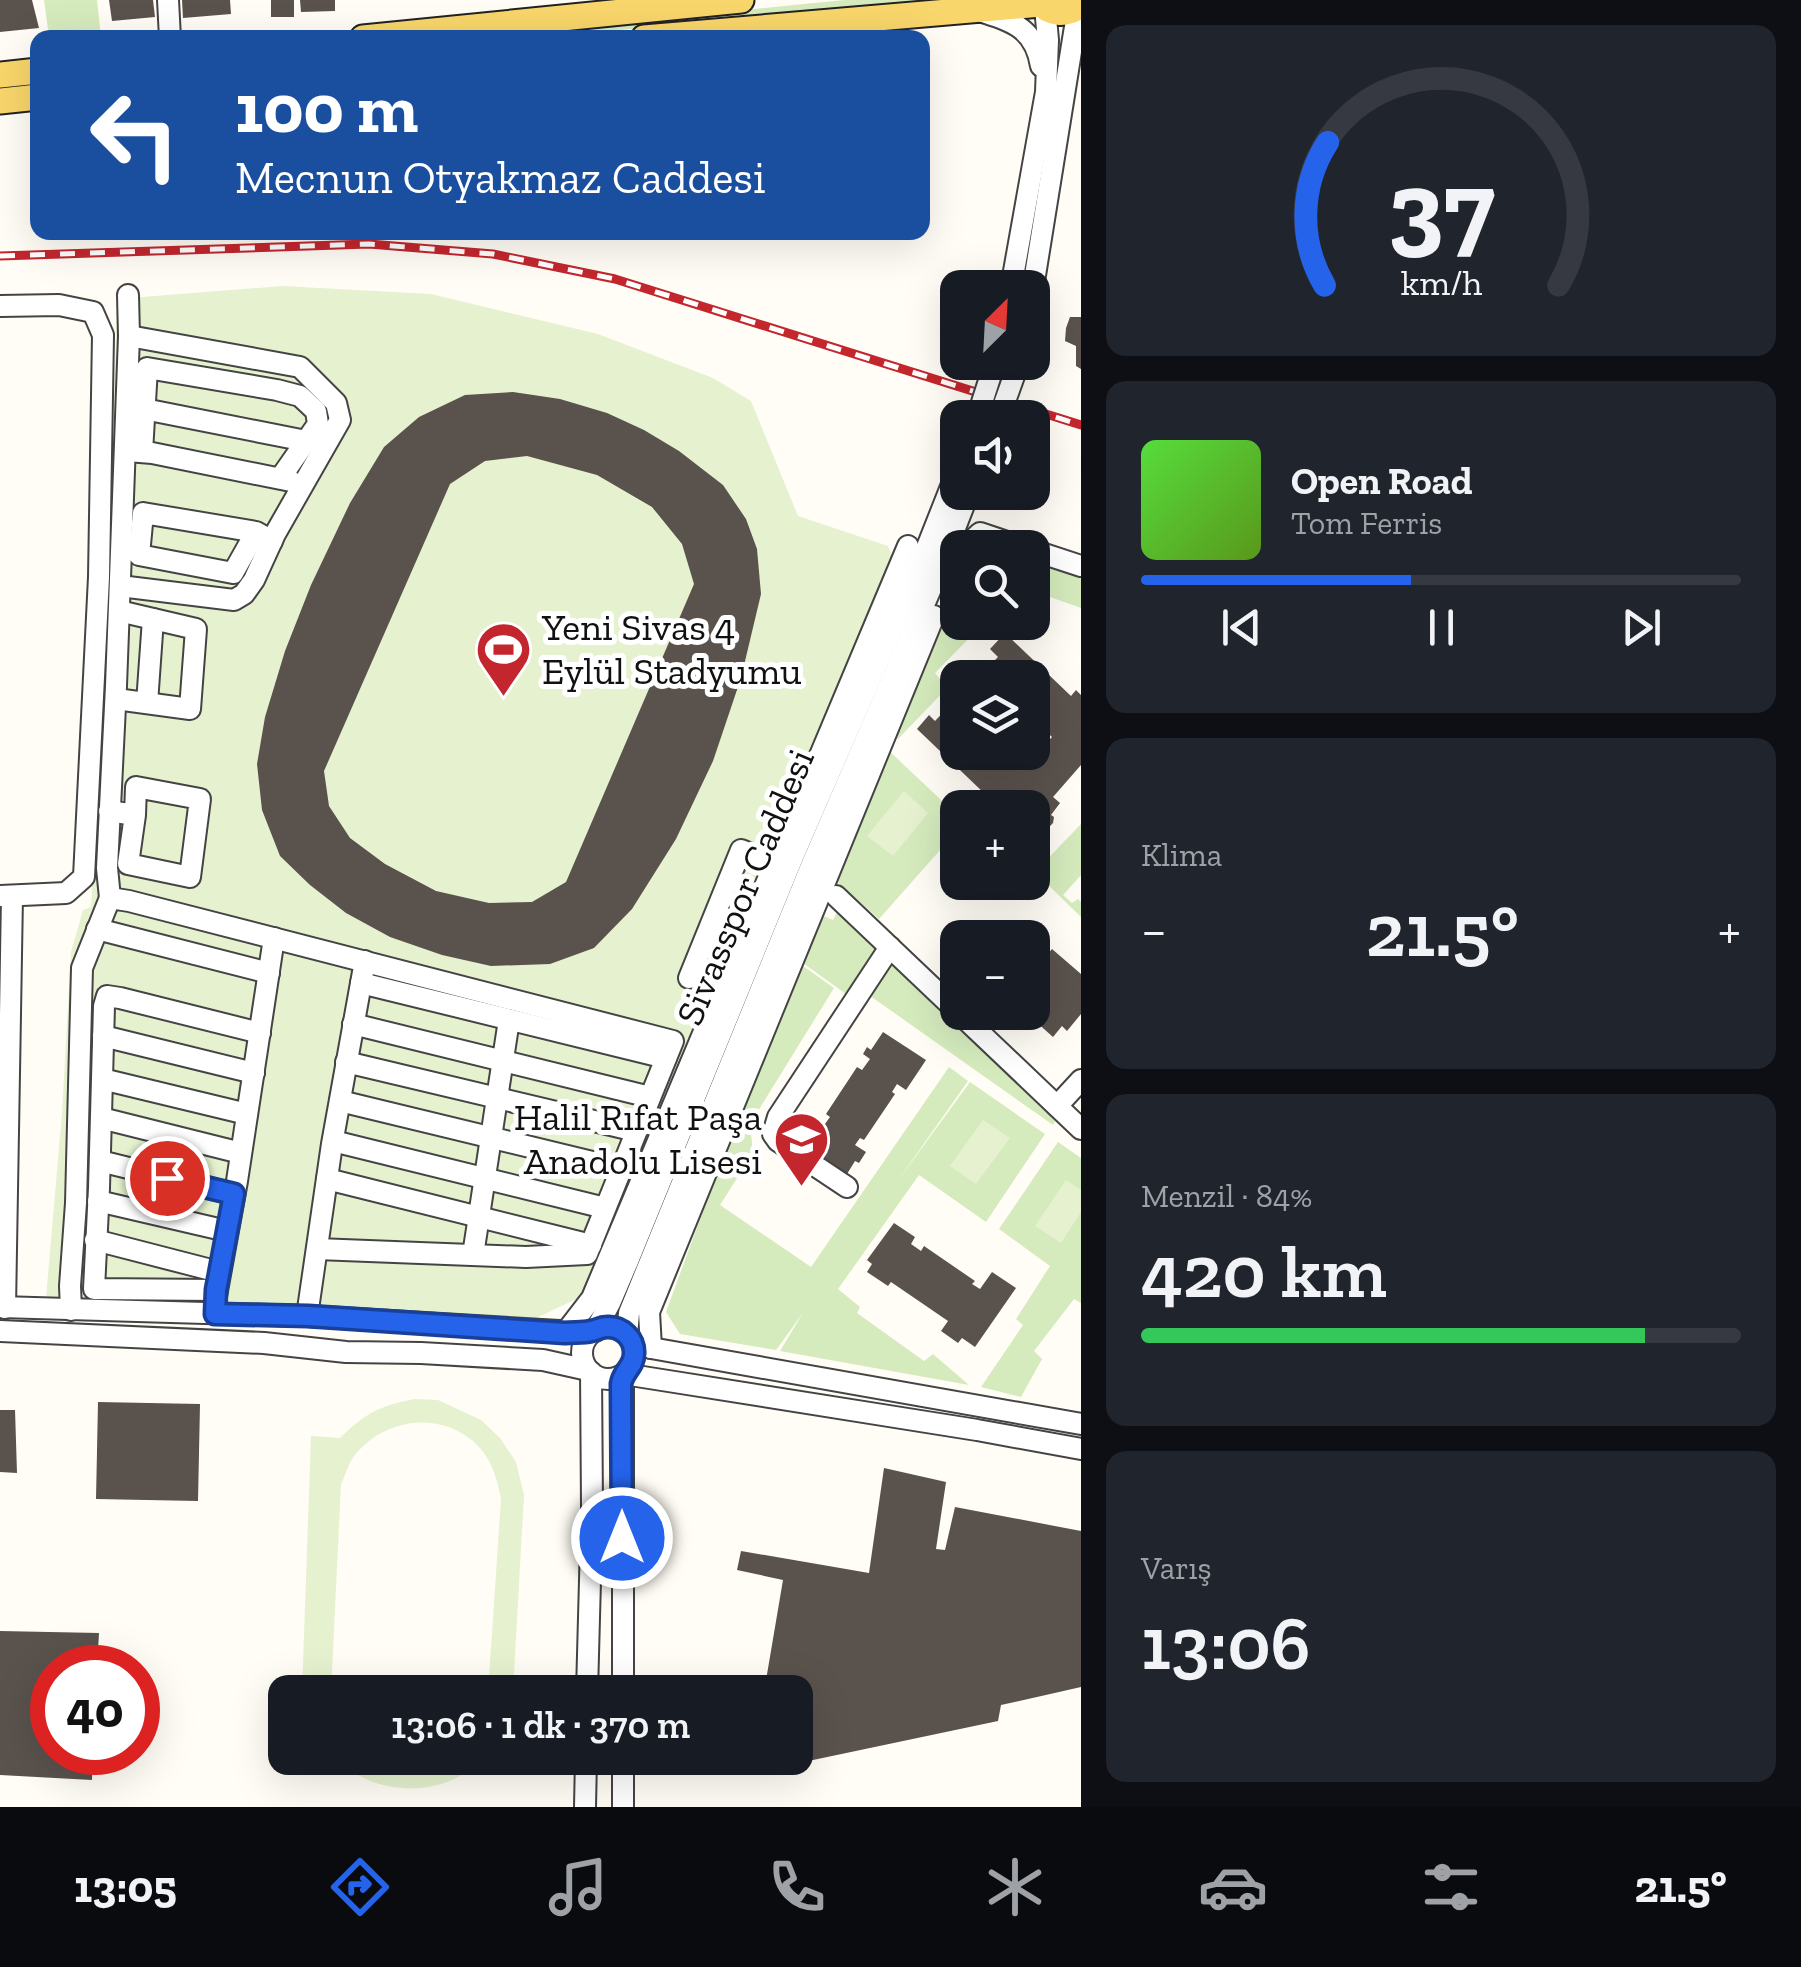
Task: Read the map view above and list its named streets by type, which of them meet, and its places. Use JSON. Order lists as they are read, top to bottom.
{
  "streets": {
    "street": ["Sivasspor Caddesi"]
  },
  "places": {
    "sports": ["Yeni Sivas 4 Eylül Stadyumu"],
    "school or university": ["Halil Rıfat Paşa Anadolu Lisesi"]
  },
  "north": "top right",
  "page": {
    "turn": ["100 m", "Mecnun Otyakmaz Caddesi"],
    "map_buttons": ["+", "−"],
    "song": ["Open Road", "Tom Ferris"],
    "tile": [
      "Klima",
      ["Menzil · 84%", "420 km"],
      ["Varış", "13:06"]
    ],
    "heat": ["−", "21.5°", "+"],
    "limit": "40",
    "trip": "13:06 · 1 dk · 370 m",
    "tabs": ["13:05", "21.5°"],
    "gauge": ["37", "km/h"]
  }
}
